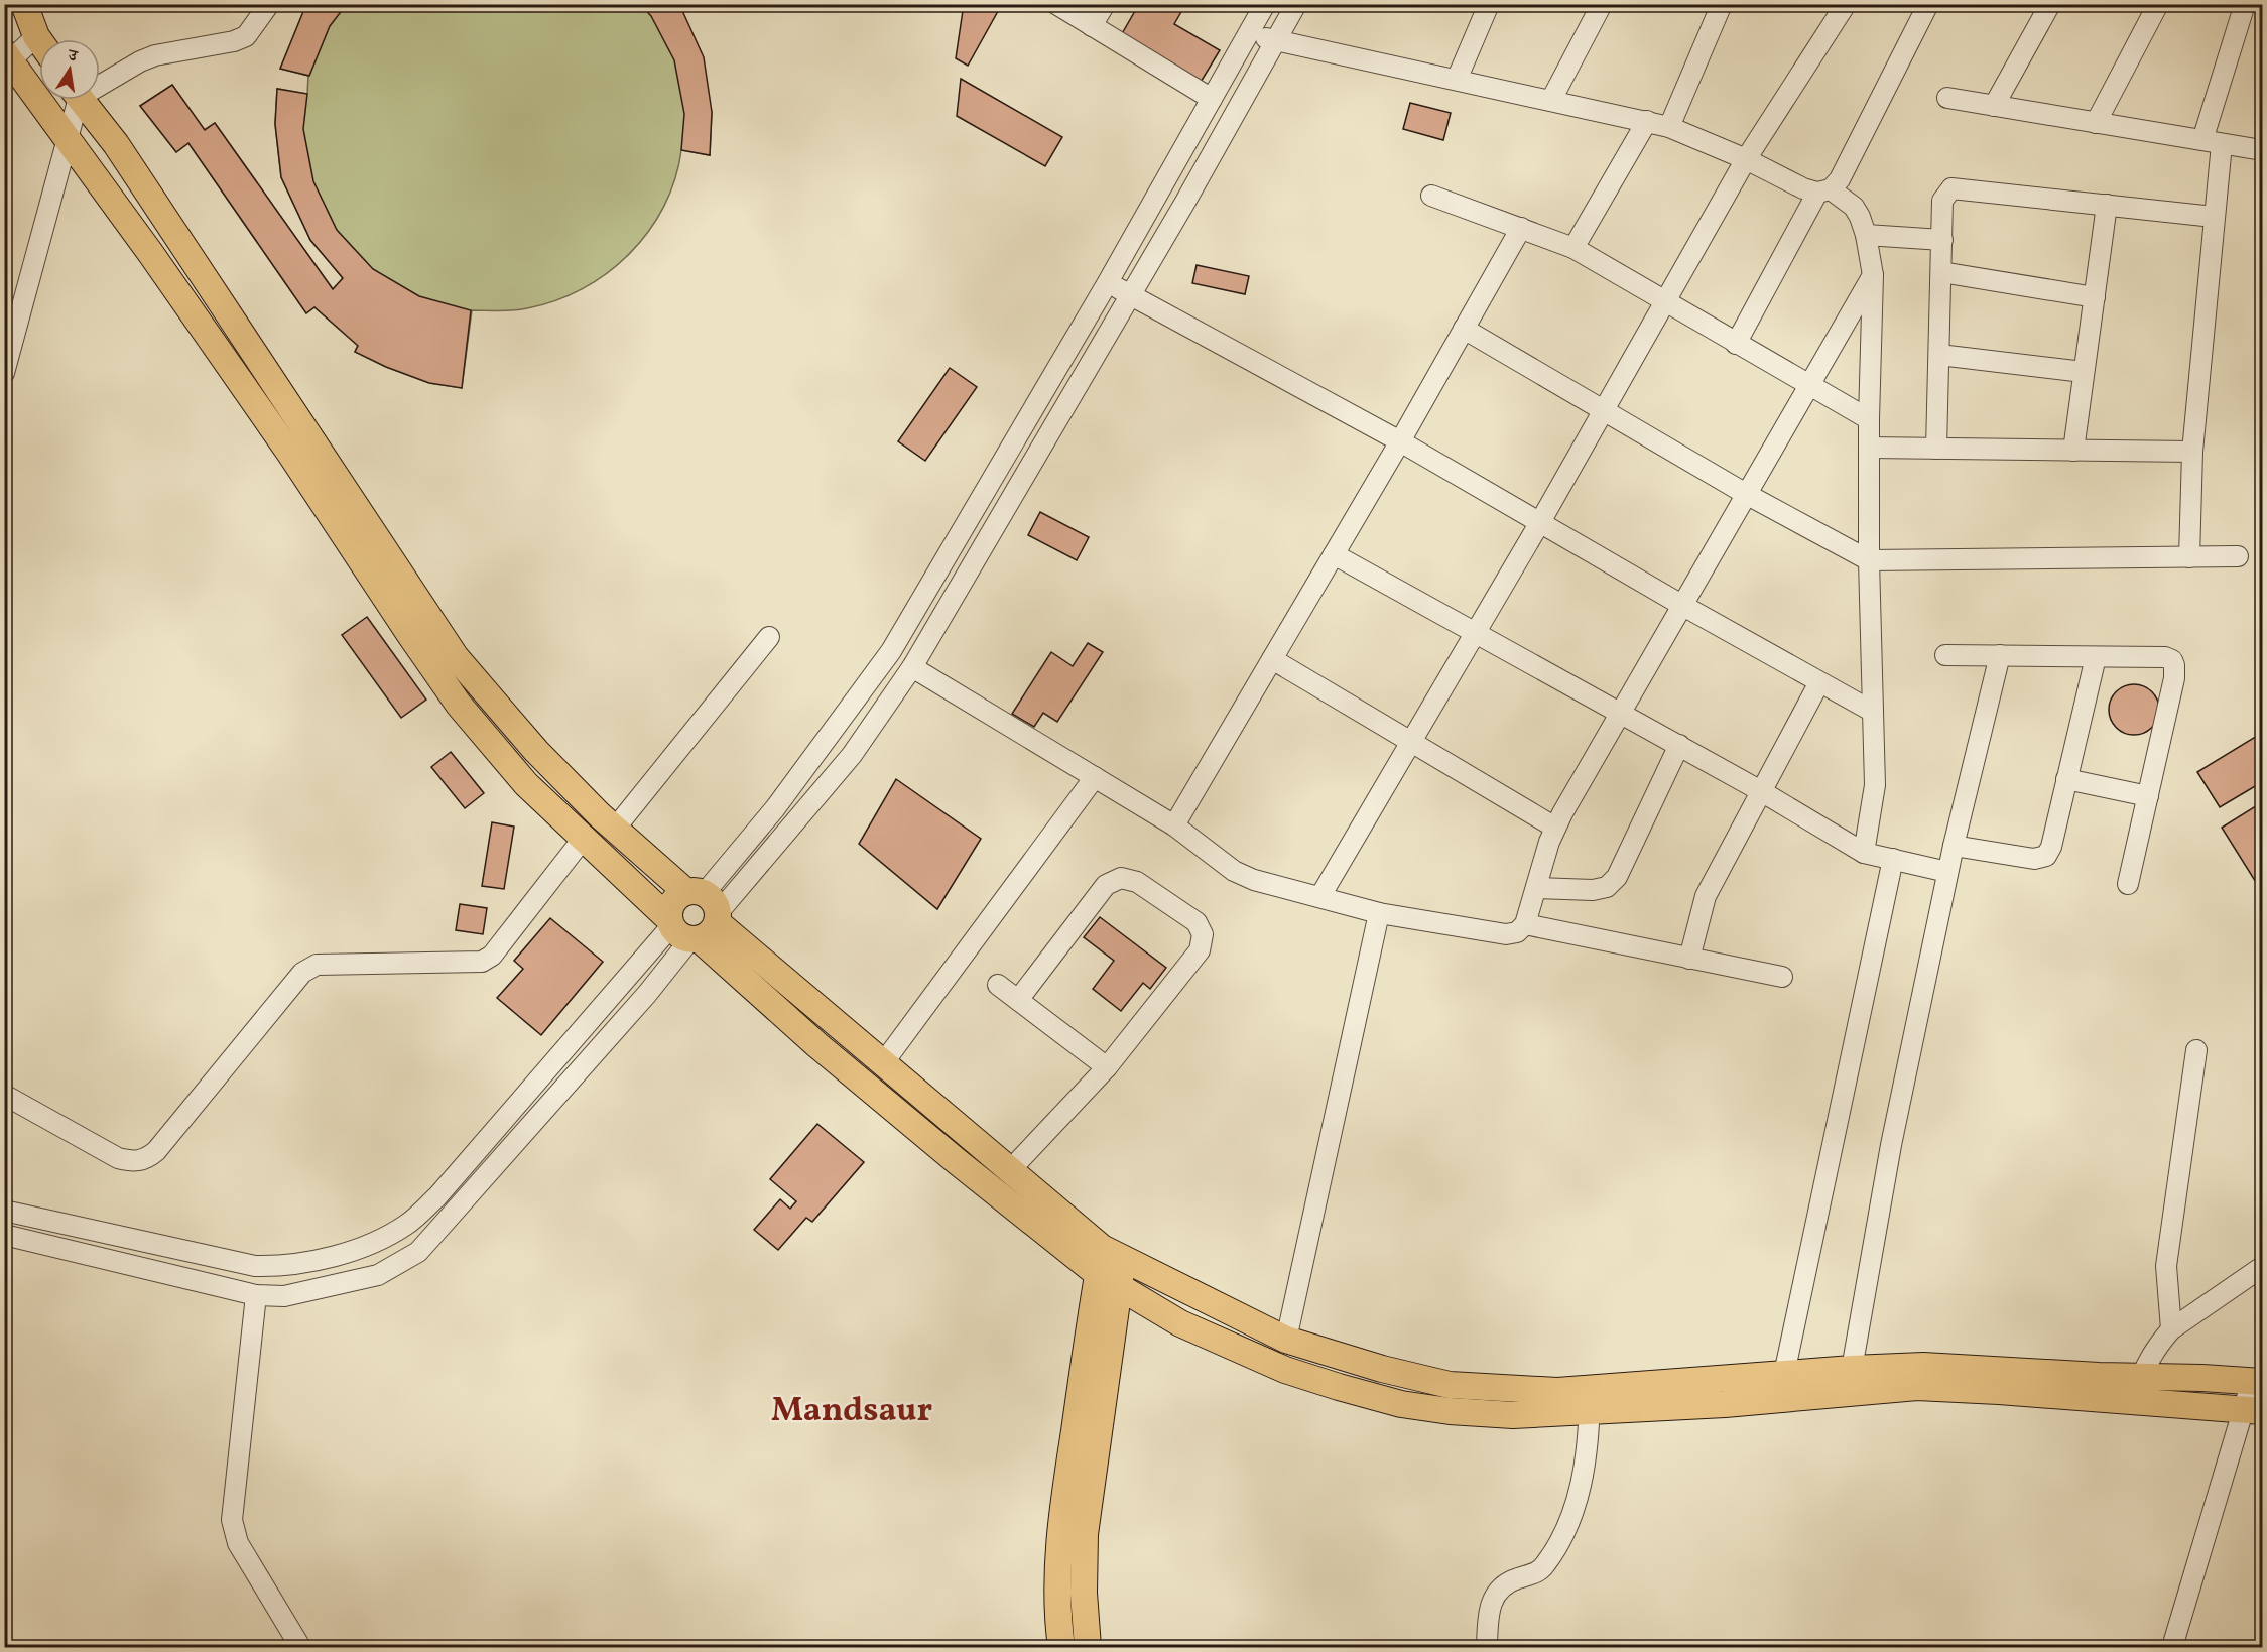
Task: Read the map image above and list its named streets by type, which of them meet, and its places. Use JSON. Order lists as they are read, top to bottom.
{
  "districts": ["Mandsaur"],
  "north": "top"
}
